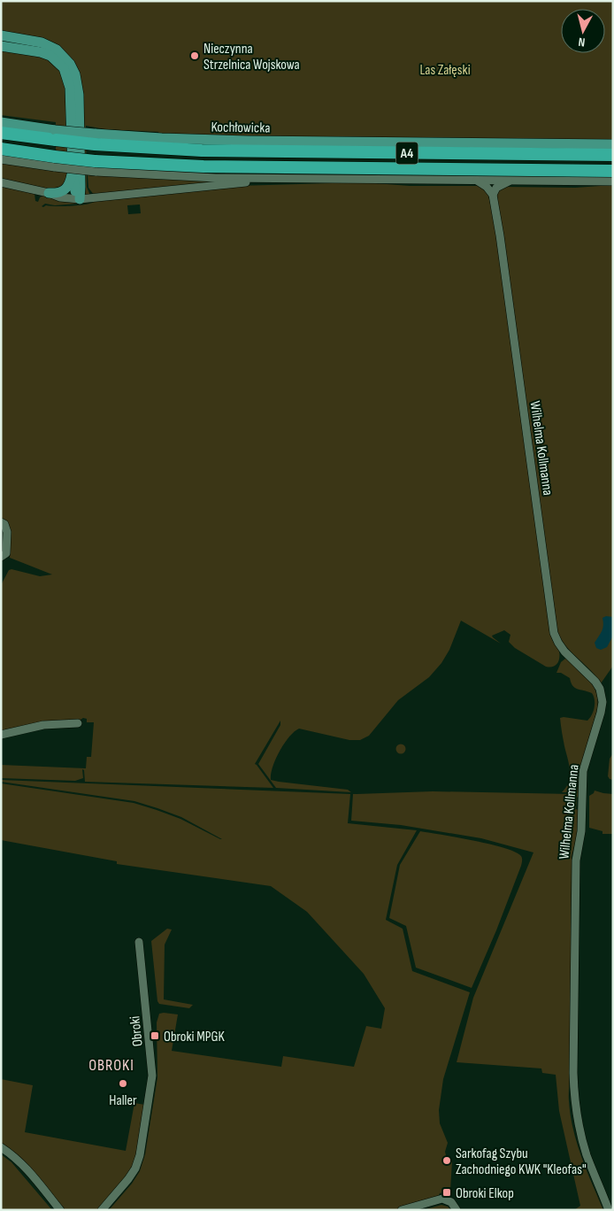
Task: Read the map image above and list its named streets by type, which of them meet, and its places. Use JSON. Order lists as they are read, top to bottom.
{
  "streets": {
    "highway": ["A4"],
    "main road": ["Kochłowicka"],
    "street": ["Wilhelma Kollmanna", "Obroki"]
  },
  "crossings": [
    ["Kochłowicka", "A4"]
  ],
  "districts": ["OBROKI"],
  "parks": ["Las Załęski"],
  "places": {
    "other": ["Nieczynna Strzelnica Wojskowa", "Haller", "Sarkofag Szybu Zachodniego KWK \"Kleofas\""],
    "transit": ["Obroki MPGK", "Obroki Elkop"]
  },
  "north": "bottom"
}
